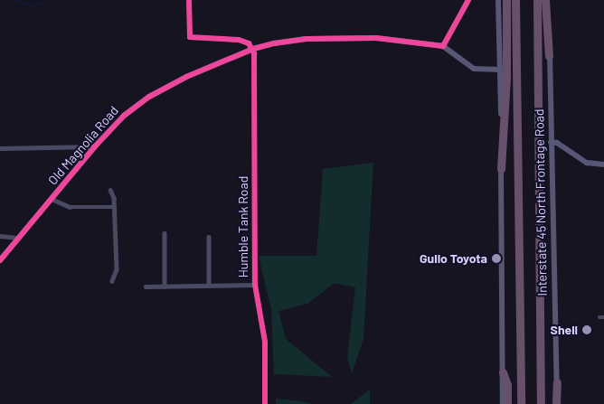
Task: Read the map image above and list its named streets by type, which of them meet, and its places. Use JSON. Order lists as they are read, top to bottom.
{
  "streets": {
    "main road": ["Old Magnolia Road", "Interstate 45 North Frontage Road"],
    "street": ["Humble Tank Road"]
  },
  "crossings": [
    ["Old Magnolia Road", "Humble Tank Road"]
  ],
  "places": ["Gullo Toyota", "Shell"]
}
